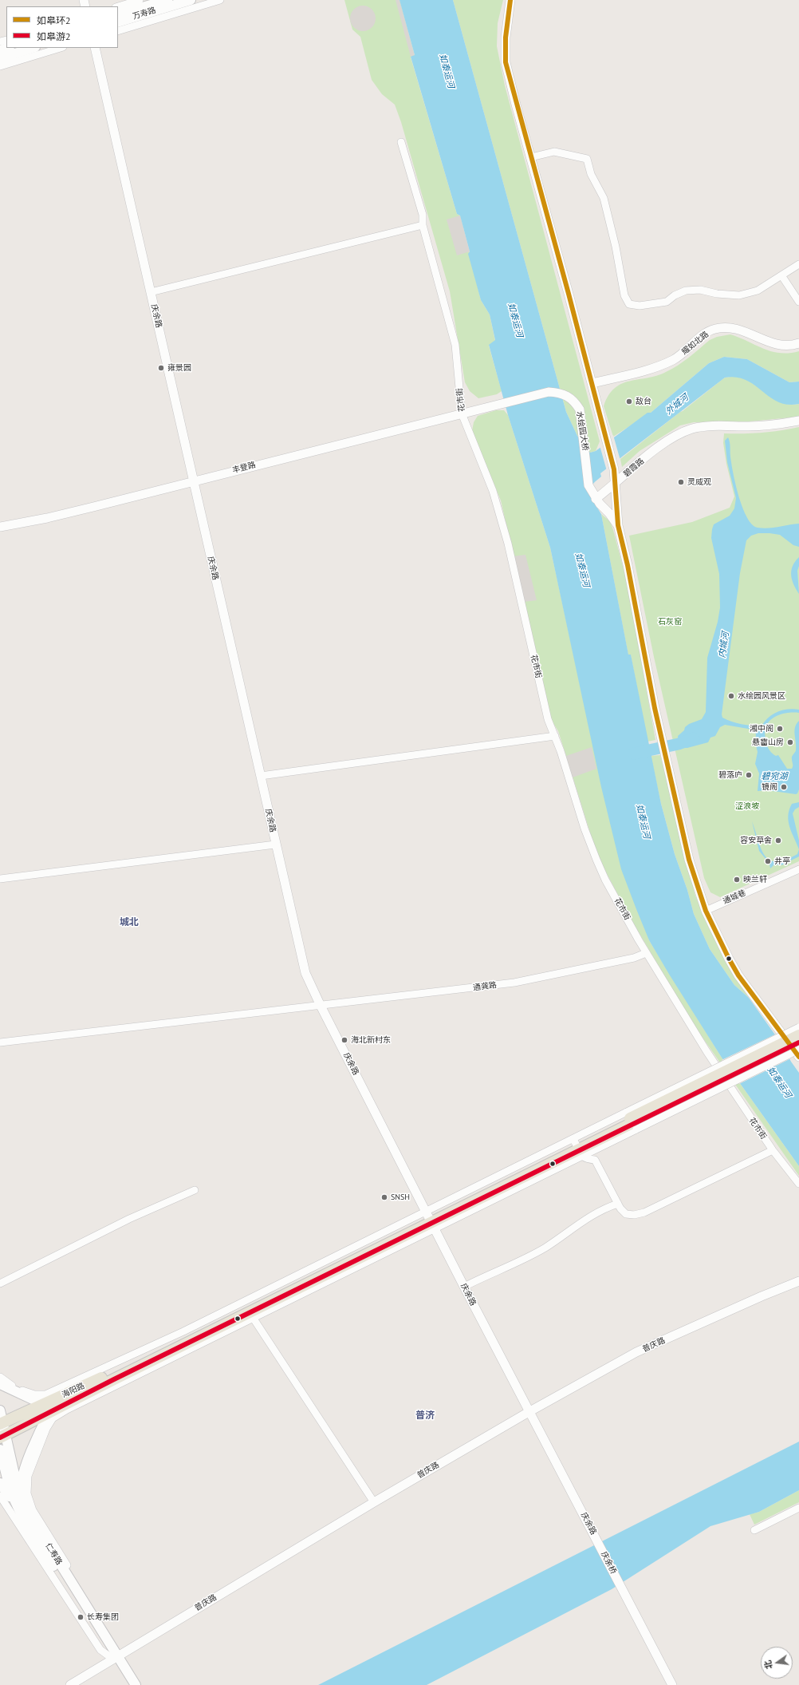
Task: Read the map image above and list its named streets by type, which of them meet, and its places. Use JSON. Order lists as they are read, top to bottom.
{
  "streets": {
    "main road": ["万寿路", "海阳路", "仁寿路"],
    "street": [
      "庆余路",
      "耀如北路",
      "花市街",
      "水绘园大桥",
      "丰登路",
      "碧霞路",
      "通城巷",
      "通龚路",
      "普庆路",
      "庆余桥"
    ]
  },
  "crossings": [
    ["庆余路", "丰登路"],
    ["庆余路", "通龚路"],
    ["庆余路", "普庆路"],
    ["庆余路", "海阳路"],
    ["庆余路", "庆余桥"],
    ["花市街", "丰登路"],
    ["花市街", "通龚路"],
    ["水绘园大桥", "丰登路"],
    ["碧霞路", "通城巷"],
    ["碧霞路", "海阳路"],
    ["普庆路", "仁寿路"],
    ["海阳路", "仁寿路"]
  ],
  "districts": ["城北", "普济"],
  "water": [
    "如泰运河",
    "外城河",
    "内城河",
    "碧宛湖"
  ],
  "parks": ["石灰窑", "涩浪坡"],
  "places": [
    "雍景园",
    "敌台",
    "灵威观",
    "水绘园风景区",
    "湘中阁",
    "悬霤山房",
    "碧落庐",
    "镜阁",
    "容安草舍",
    "井亭",
    "映兰轩",
    "海北新村东",
    "SNSH",
    "长寿集团"
  ],
  "lines": ["transit line 如皋环2", "transit line 如皋游2"],
  "legend": ["如皋环2", "如皋游2"],
  "north": "left"
}
